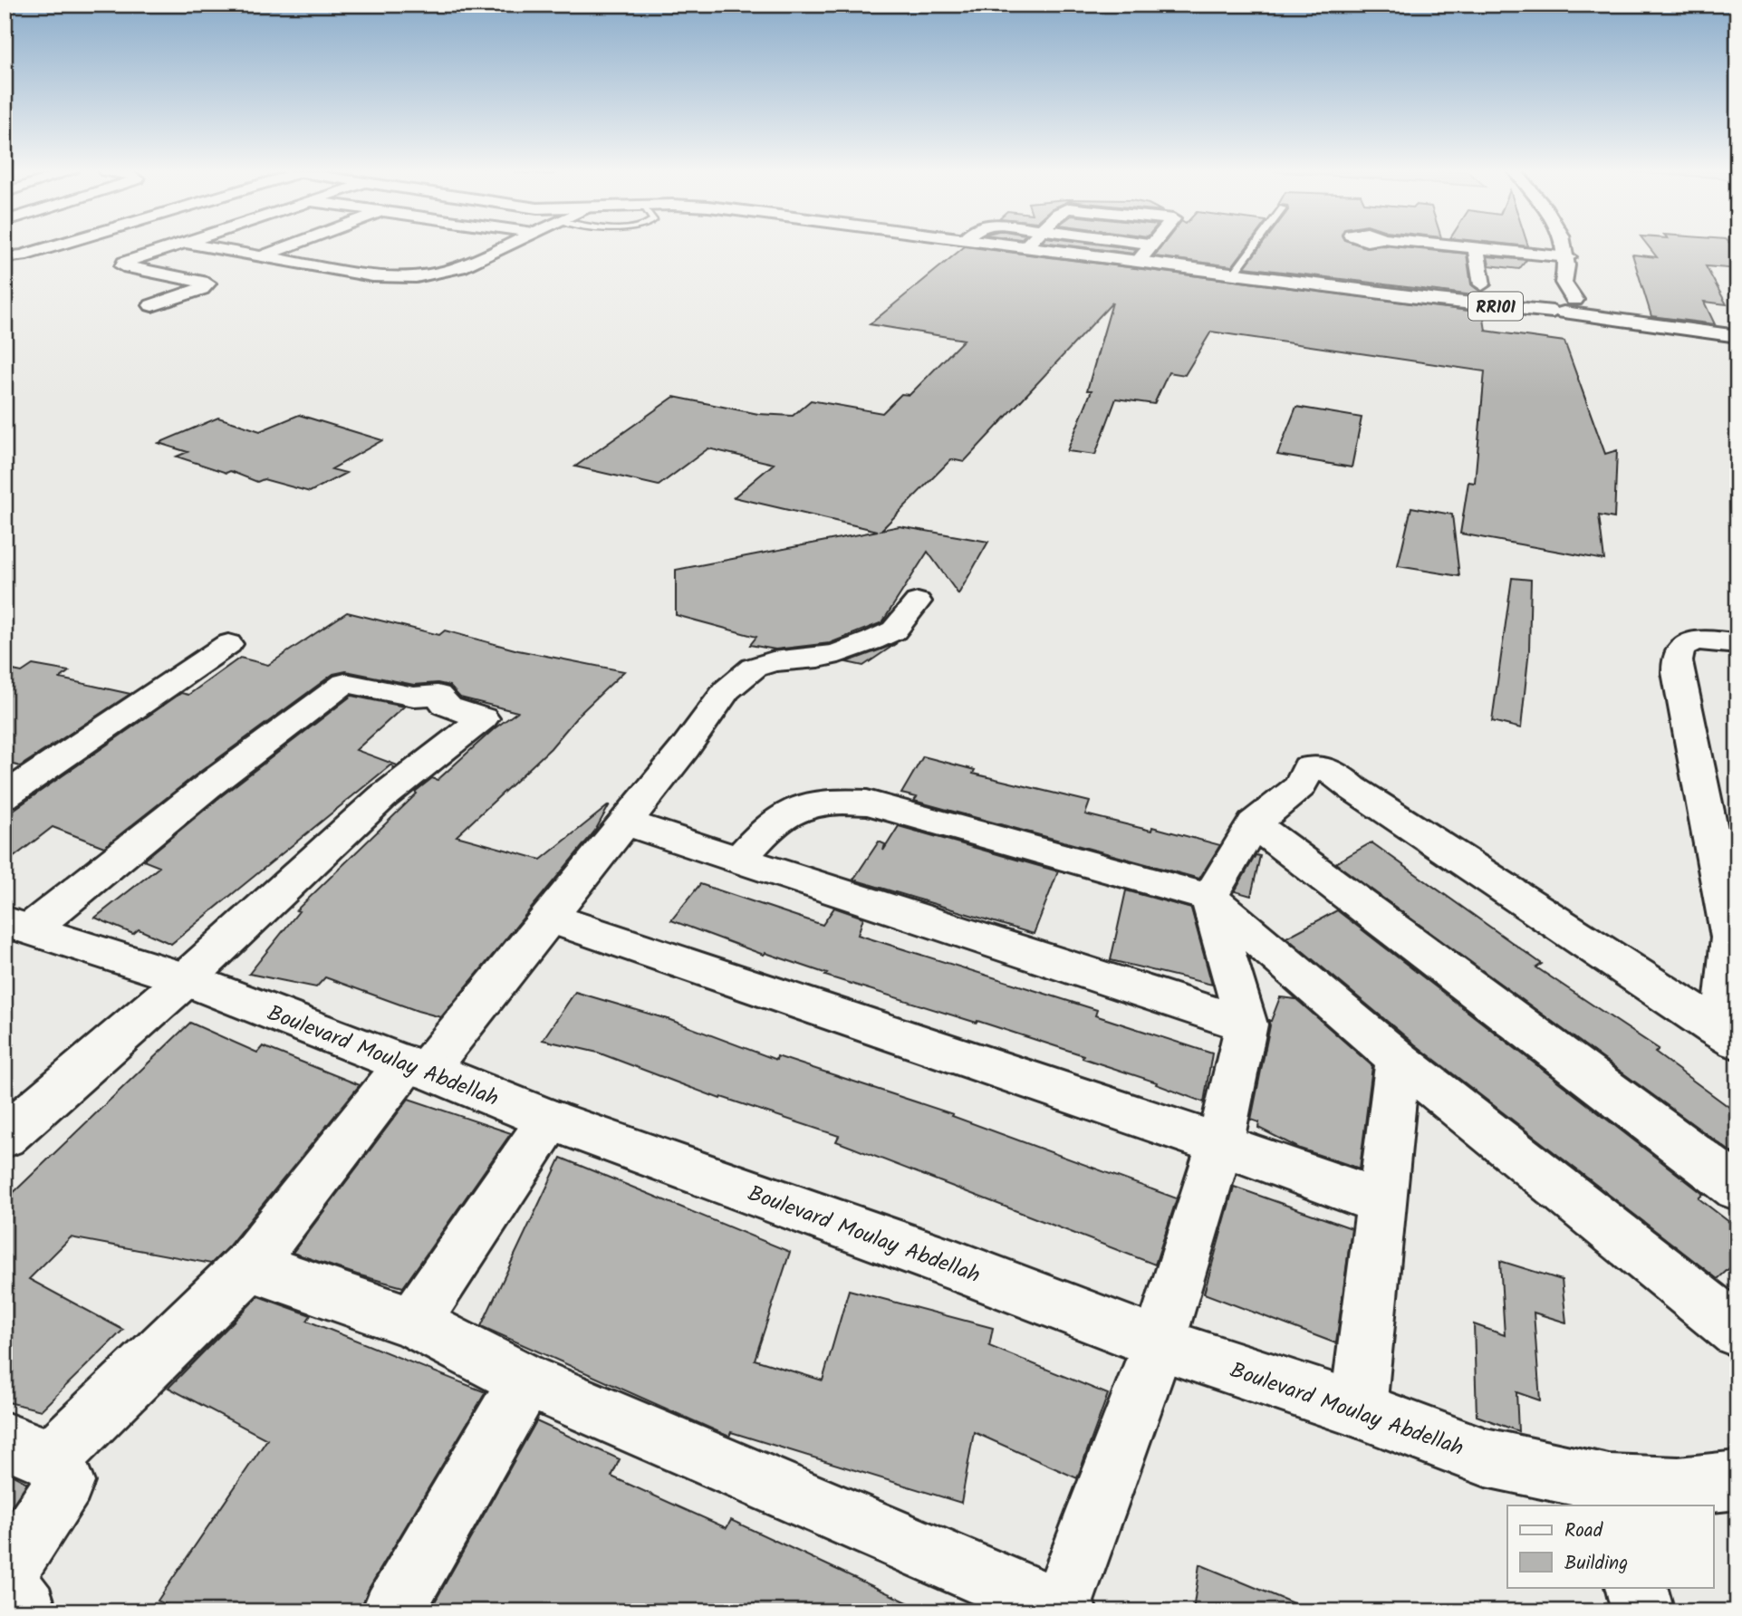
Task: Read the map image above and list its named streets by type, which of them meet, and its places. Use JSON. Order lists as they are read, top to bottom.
{
  "streets": {
    "street": ["RR101", "Boulevard Moulay Abdellah"]
  },
  "legend": ["Road", "Building"]
}
